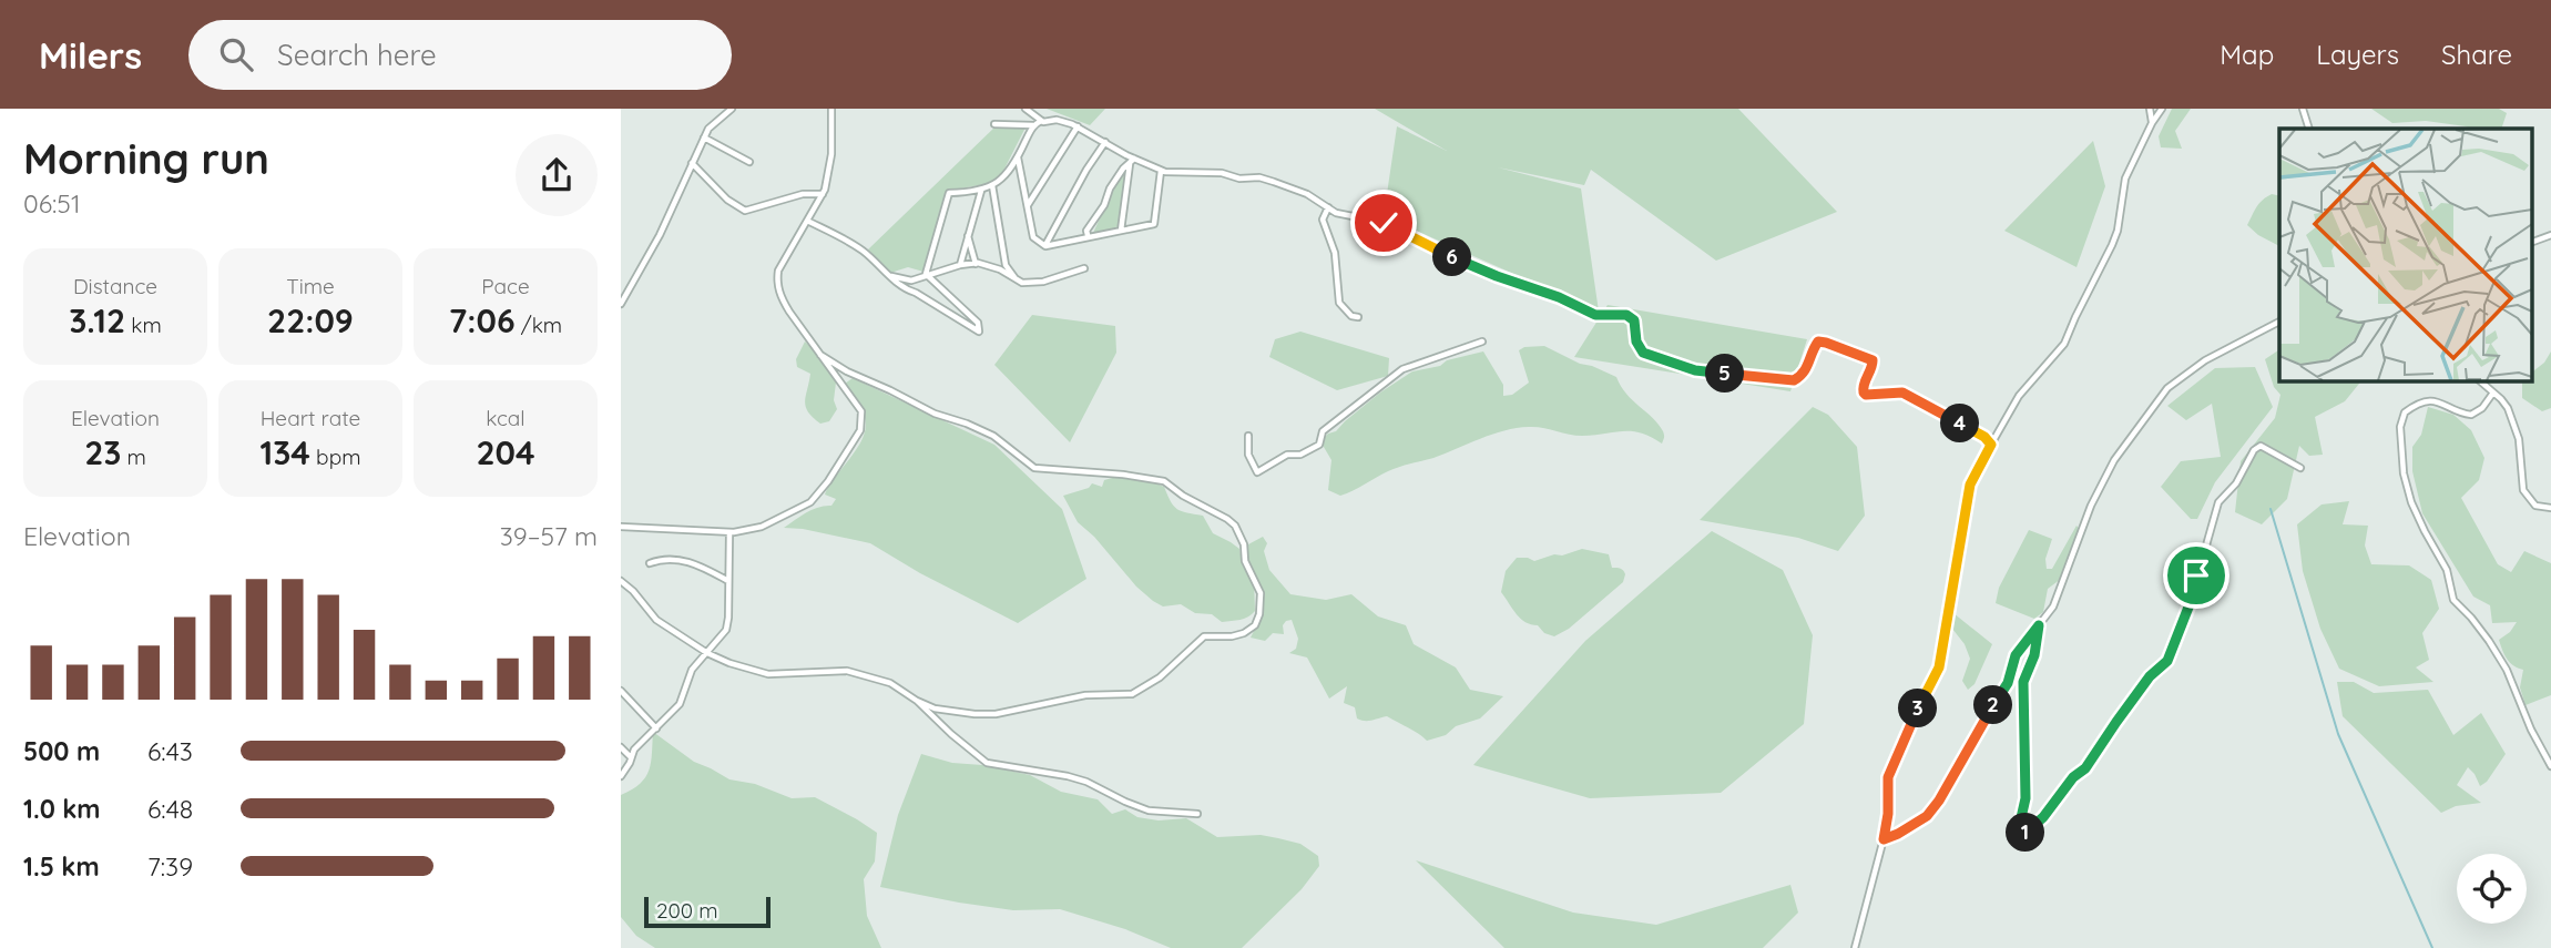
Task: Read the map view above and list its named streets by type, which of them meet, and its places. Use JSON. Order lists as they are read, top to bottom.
{
  "scale_bar": "200 m",
  "page": {
    "header": "Milers",
    "search": "Search here",
    "nav": ["Map", "Layers", "Share"],
    "heading": ["Morning run", "06:51"],
    "pins": [
      "6",
      "5",
      "4",
      "2",
      "3",
      "1"
    ],
    "stats": [
      ["Distance", "3.12 km"],
      ["Time", "22:09"],
      ["Pace", "7:06 /km"],
      ["Elevation", "23 m"],
      ["Heart rate", "134 bpm"],
      ["kcal", "204"]
    ],
    "chart": ["Elevation", "39–57 m"],
    "list": [
      {
        "name": "500 m",
        "note": "6:43"
      },
      {
        "name": "1.0 km",
        "note": "6:48"
      },
      {
        "name": "1.5 km",
        "note": "7:39"
      }
    ],
    "scale": "200 m"
  }
}
